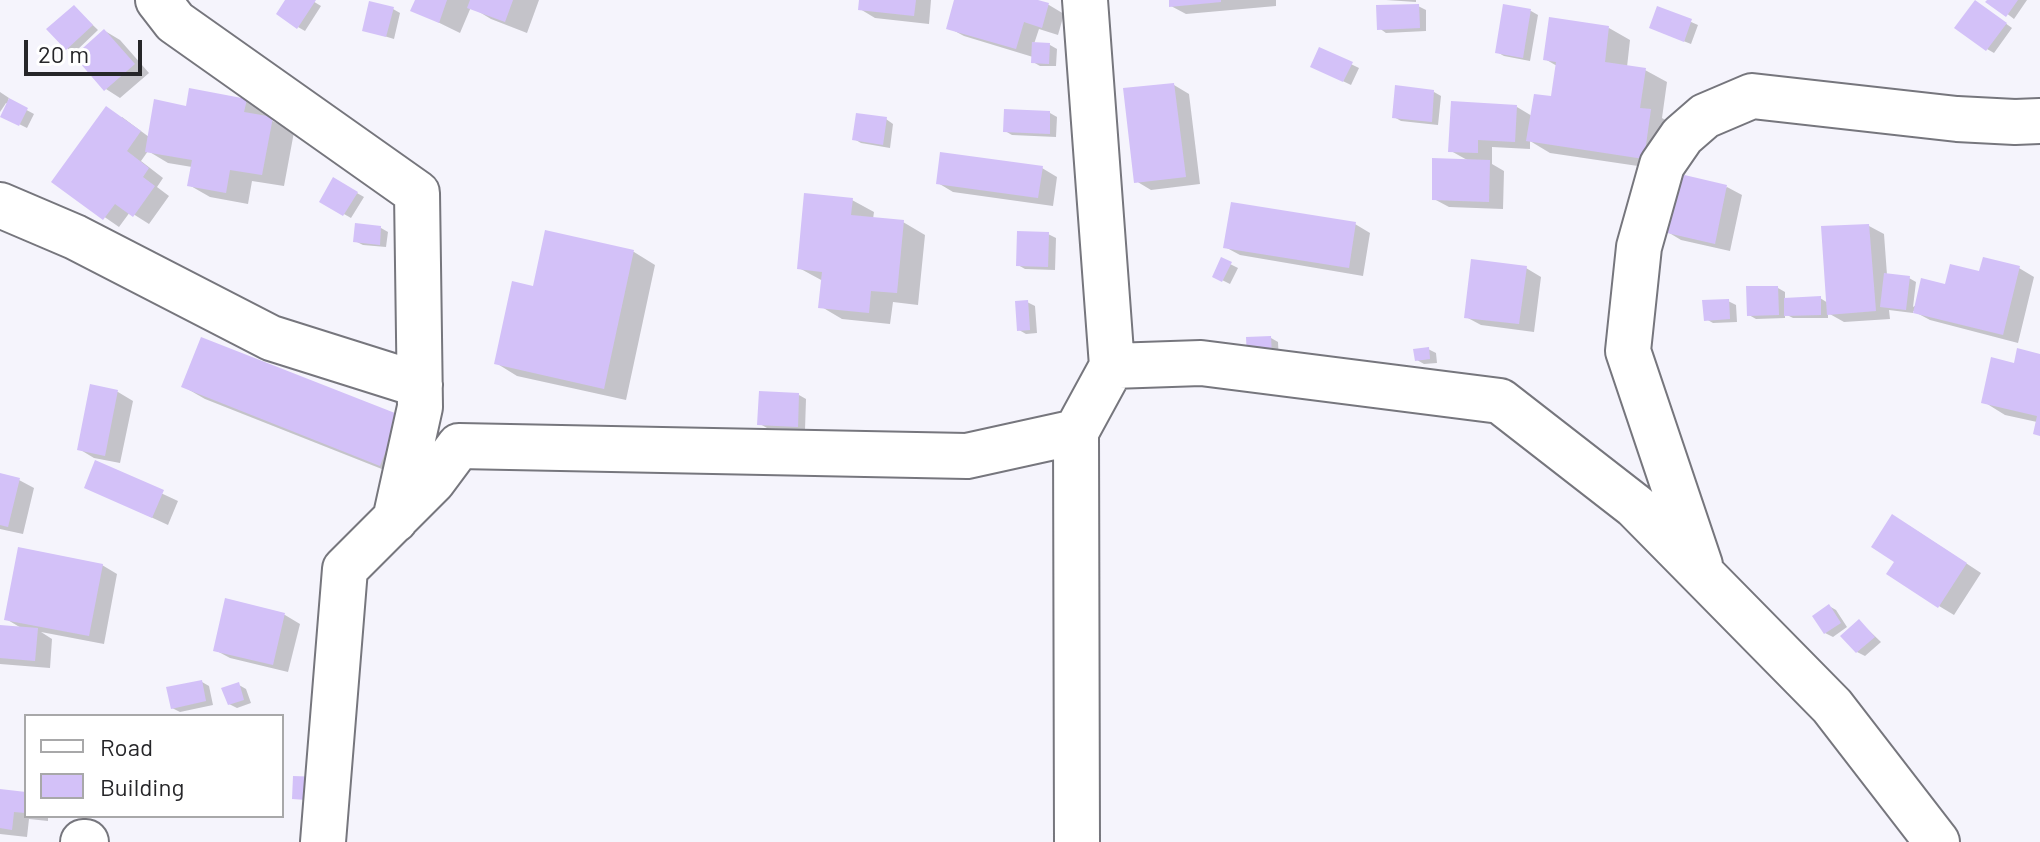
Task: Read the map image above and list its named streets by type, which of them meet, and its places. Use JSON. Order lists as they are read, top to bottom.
{
  "legend": ["Road", "Building"],
  "scale_bar": "20 m"
}
